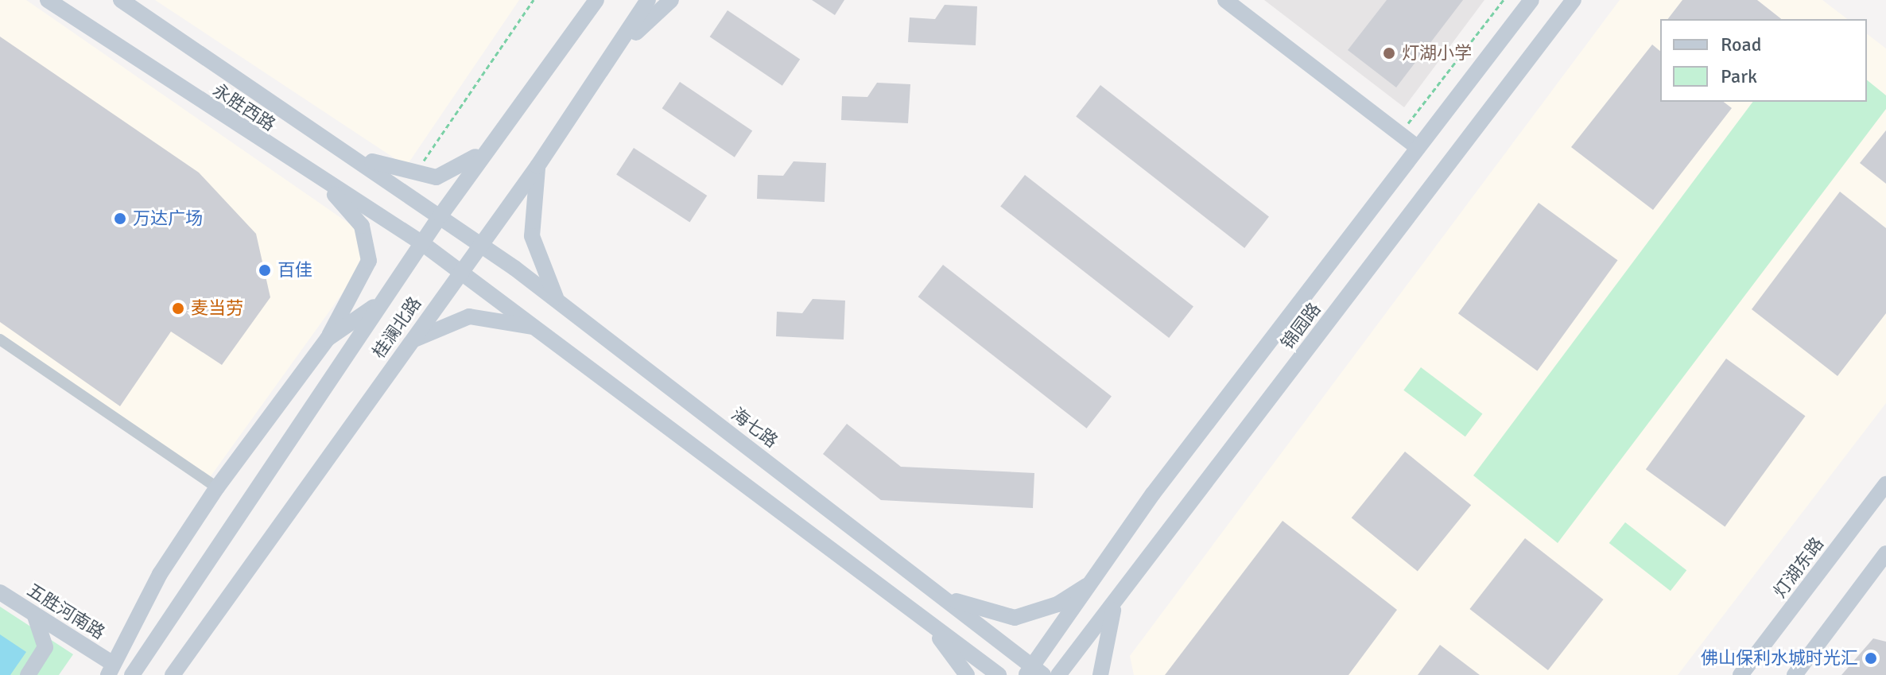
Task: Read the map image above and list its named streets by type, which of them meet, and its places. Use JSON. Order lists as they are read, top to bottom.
{
  "streets": {
    "main road": [
      "永胜西路",
      "锦园路",
      "桂澜北路",
      "海七路",
      "灯湖东路",
      "五胜河南路"
    ]
  },
  "crossings": [
    ["永胜西路", "桂澜北路"],
    ["永胜西路", "海七路"],
    ["锦园路", "海七路"],
    ["桂澜北路", "海七路"]
  ],
  "places": [
    "灯湖小学",
    "万达广场",
    "百佳",
    "麦当劳",
    "佛山保利水城时光汇"
  ],
  "legend": ["Road", "Park"]
}
